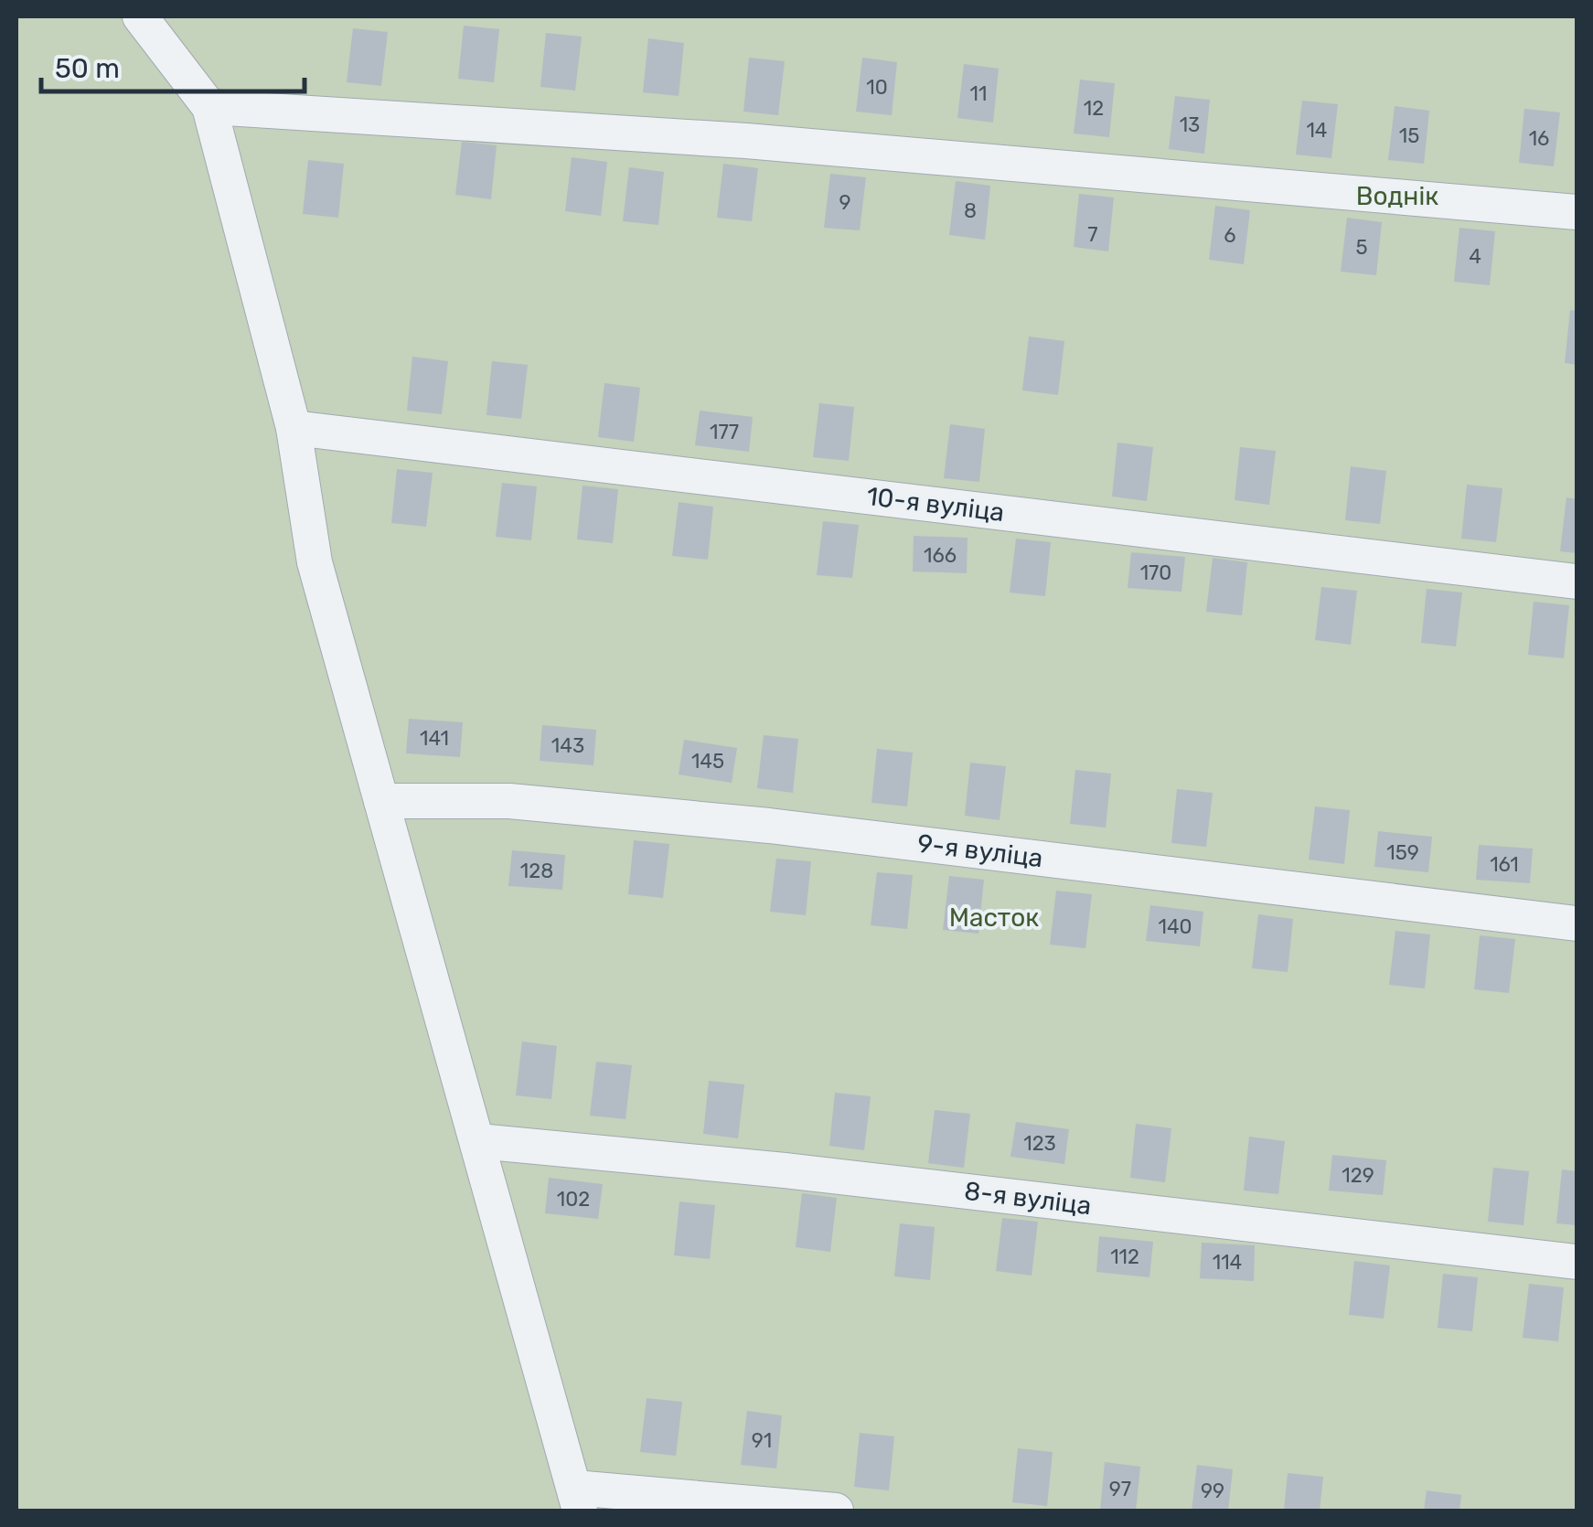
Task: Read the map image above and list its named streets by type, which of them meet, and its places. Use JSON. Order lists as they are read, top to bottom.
{
  "streets": {
    "street": ["10-я вуліца", "9-я вуліца", "8-я вуліца"]
  },
  "parks": ["Воднік", "Масток"],
  "house_numbers": [
    "10",
    "11",
    "12",
    "13",
    "14",
    "15",
    "16",
    "9",
    "8",
    "7",
    "6",
    "5",
    "4",
    "177",
    "166",
    "170",
    "141",
    "143",
    "145",
    "159",
    "161",
    "128",
    "140",
    "123",
    "129",
    "102",
    "112",
    "114",
    "91",
    "97",
    "99"
  ],
  "scale_bar": "50 m"
}
